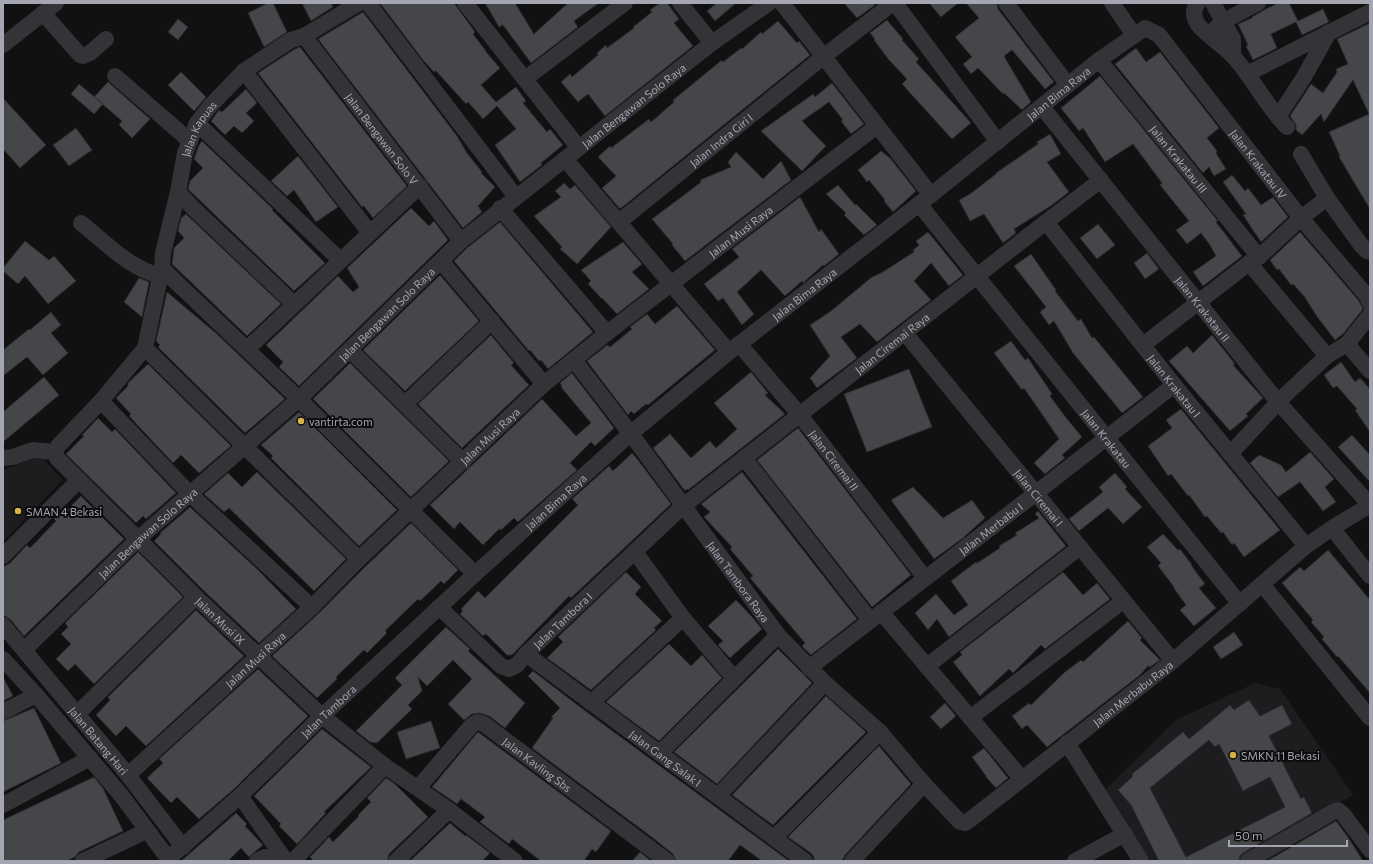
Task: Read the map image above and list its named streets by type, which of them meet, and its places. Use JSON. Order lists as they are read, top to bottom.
{
  "streets": {
    "street": [
      "Jalan Bima Raya",
      "Jalan Bengawan Solo Raya",
      "Jalan Kapuas",
      "Jalan Bengawan Solo V",
      "Jalan Indra Giri I",
      "Jalan Krakatau III",
      "Jalan Krakatau IV",
      "Jalan Musi Raya",
      "Jalan Krakatau II",
      "Jalan Ciremai Raya",
      "Jalan Krakatau I",
      "Jalan Krakatau",
      "Jalan Ciremai II",
      "Jalan Ciremai I",
      "Jalan Merbabu I",
      "Jalan Tambora Raya",
      "Jalan Musi IX",
      "Jalan Tambora I",
      "Jalan Merbabu Raya",
      "Jalan Tambora",
      "Jalan Batang Hari",
      "Jalan Gang Salak I",
      "Jalan Kavling Sbs"
    ]
  },
  "crossings": [
    ["Jalan Bima Raya", "Jalan Krakatau III"],
    ["Jalan Bima Raya", "Jalan Krakatau IV"],
    ["Jalan Bima Raya", "Jalan Krakatau II"],
    ["Jalan Bima Raya", "Jalan Krakatau"],
    ["Jalan Bima Raya", "Jalan Ciremai II"],
    ["Jalan Bima Raya", "Jalan Tambora Raya"],
    ["Jalan Bima Raya", "Jalan Tambora"],
    ["Jalan Bengawan Solo Raya", "Jalan Bengawan Solo V"],
    ["Jalan Bengawan Solo Raya", "Jalan Ciremai II"],
    ["Jalan Bengawan Solo Raya", "Jalan Musi IX"],
    ["Jalan Bengawan Solo Raya", "Jalan Batang Hari"],
    ["Jalan Kapuas", "Jalan Bengawan Solo V"],
    ["Jalan Indra Giri I", "Jalan Krakatau"],
    ["Jalan Indra Giri I", "Jalan Ciremai II"],
    ["Jalan Musi Raya", "Jalan Krakatau"],
    ["Jalan Musi Raya", "Jalan Ciremai II"],
    ["Jalan Musi Raya", "Jalan Tambora Raya"],
    ["Jalan Musi Raya", "Jalan Musi IX"],
    ["Jalan Musi Raya", "Jalan Batang Hari"],
    ["Jalan Krakatau II", "Jalan Ciremai Raya"],
    ["Jalan Ciremai Raya", "Jalan Krakatau I"],
    ["Jalan Ciremai Raya", "Jalan Krakatau"],
    ["Jalan Ciremai Raya", "Jalan Ciremai II"],
    ["Jalan Ciremai Raya", "Jalan Ciremai I"],
    ["Jalan Ciremai Raya", "Jalan Tambora Raya"],
    ["Jalan Ciremai Raya", "Jalan Tambora I"],
    ["Jalan Krakatau I", "Jalan Merbabu I"],
    ["Jalan Krakatau", "Jalan Merbabu I"],
    ["Jalan Krakatau", "Jalan Merbabu Raya"],
    ["Jalan Ciremai II", "Jalan Merbabu I"],
    ["Jalan Ciremai I", "Jalan Merbabu I"],
    ["Jalan Ciremai I", "Jalan Merbabu Raya"],
    ["Jalan Merbabu I", "Jalan Tambora Raya"],
    ["Jalan Tambora Raya", "Jalan Tambora I"],
    ["Jalan Tambora Raya", "Jalan Merbabu Raya"],
    ["Jalan Musi IX", "Jalan Tambora"],
    ["Jalan Musi IX", "Jalan Kavling Sbs"],
    ["Jalan Tambora I", "Jalan Tambora"],
    ["Jalan Tambora I", "Jalan Gang Salak I"],
    ["Jalan Tambora", "Jalan Batang Hari"]
  ],
  "places": ["vantirta.com", "SMAN 4 Bekasi", "SMKN 11 Bekasi"],
  "scale_bar": "50 m"
}
